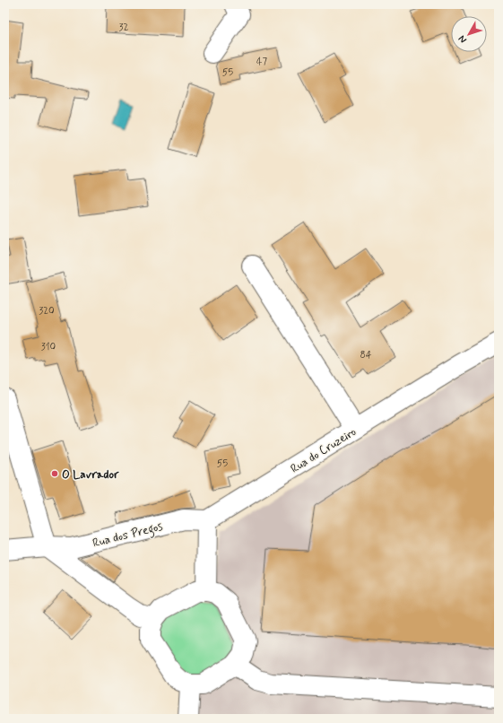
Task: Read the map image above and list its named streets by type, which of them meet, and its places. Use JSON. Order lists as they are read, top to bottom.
{
  "streets": {
    "street": ["Rua do Cruzeiro", "Rua dos Pregos"]
  },
  "crossings": [
    ["Rua do Cruzeiro", "Rua dos Pregos"]
  ],
  "places": ["O Lavrador"],
  "house_numbers": [
    "32",
    "47",
    "55",
    "320",
    "310",
    "84",
    "55"
  ],
  "north": "bottom left"
}
